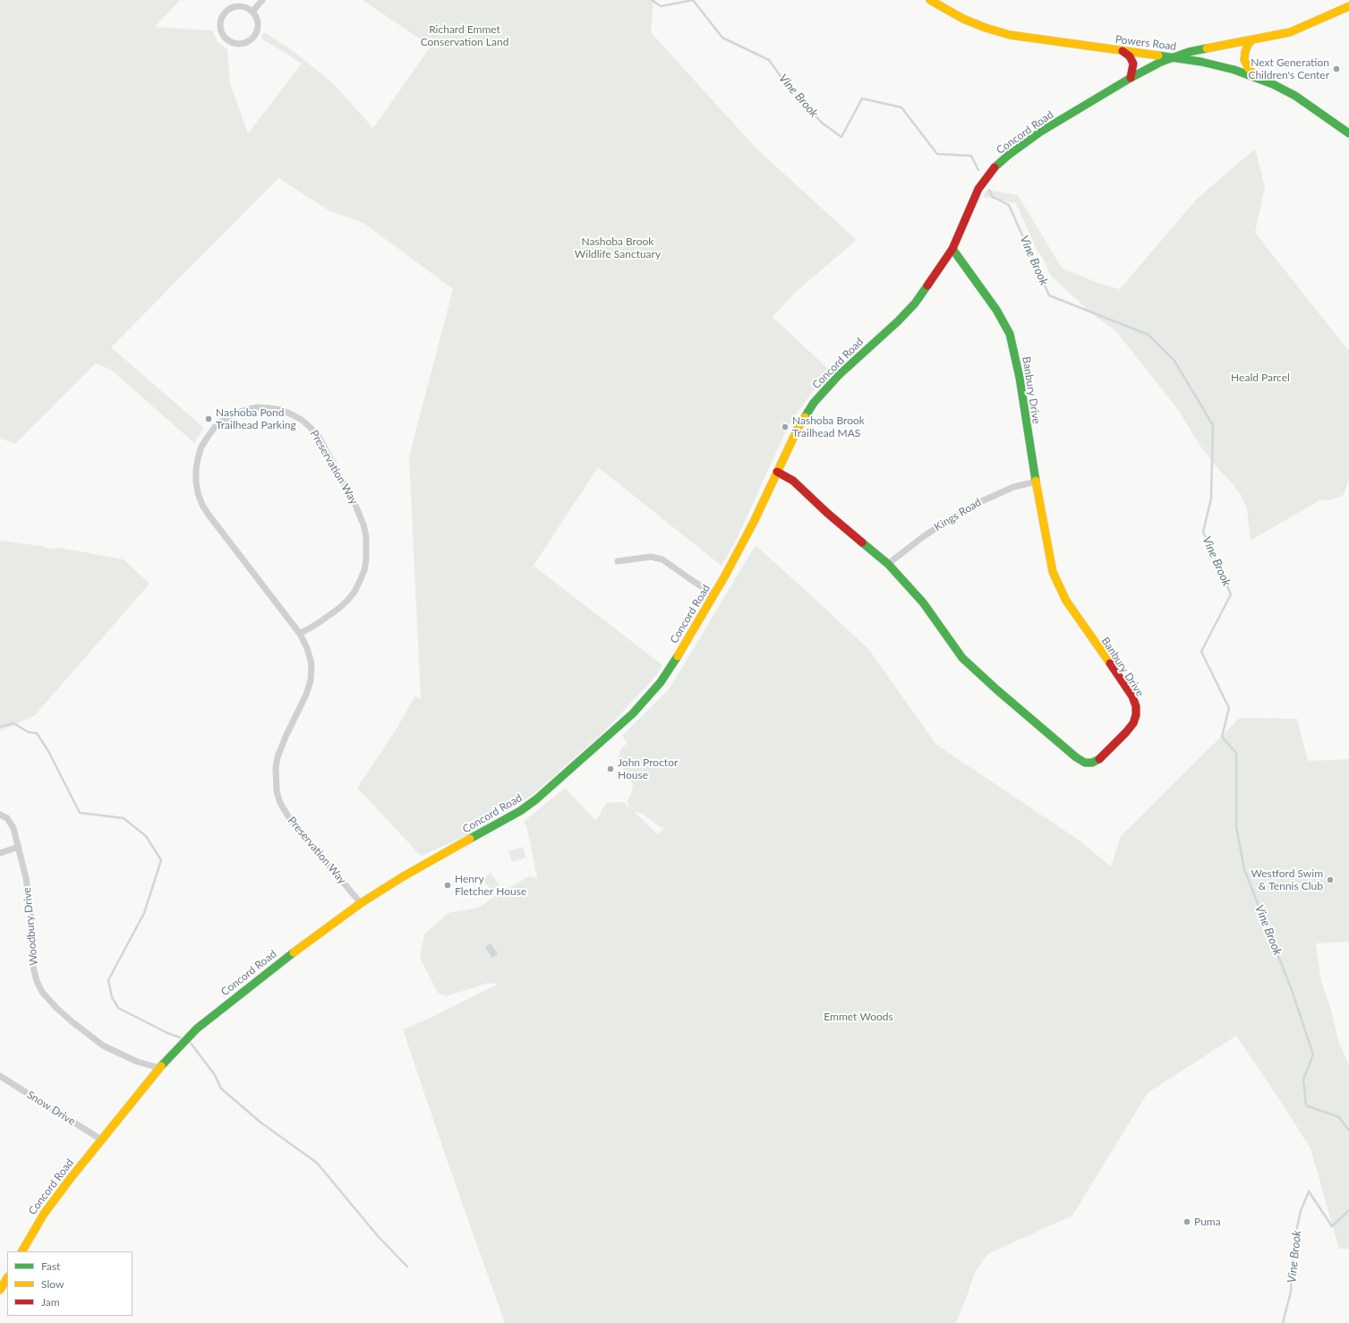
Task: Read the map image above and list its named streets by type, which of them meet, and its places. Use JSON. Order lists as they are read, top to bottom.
{
  "streets": {
    "main road": ["Powers Road", "Concord Road", "Banbury Drive"],
    "street": [
      "Preservation Way",
      "Kings Road",
      "Woodbury Drive",
      "Snow Drive"
    ]
  },
  "crossings": [
    ["Powers Road", "Concord Road"],
    ["Concord Road", "Banbury Drive"],
    ["Concord Road", "Preservation Way"],
    ["Concord Road", "Woodbury Drive"],
    ["Concord Road", "Snow Drive"],
    ["Banbury Drive", "Kings Road"]
  ],
  "water": ["Vine Brook"],
  "parks": [
    "Richard Emmet Conservation Land",
    "Nashoba Brook Wildlife Sanctuary",
    "Heald Parcel",
    "Emmet Woods"
  ],
  "places": [
    "Next Generation Children's Center",
    "Nashoba Pond Trailhead Parking",
    "Nashoba Brook Trailhead MAS",
    "John Proctor House",
    "Westford Swim & Tennis Club",
    "Henry Fletcher House",
    "Puma"
  ],
  "legend": ["Fast", "Slow", "Jam"]
}
